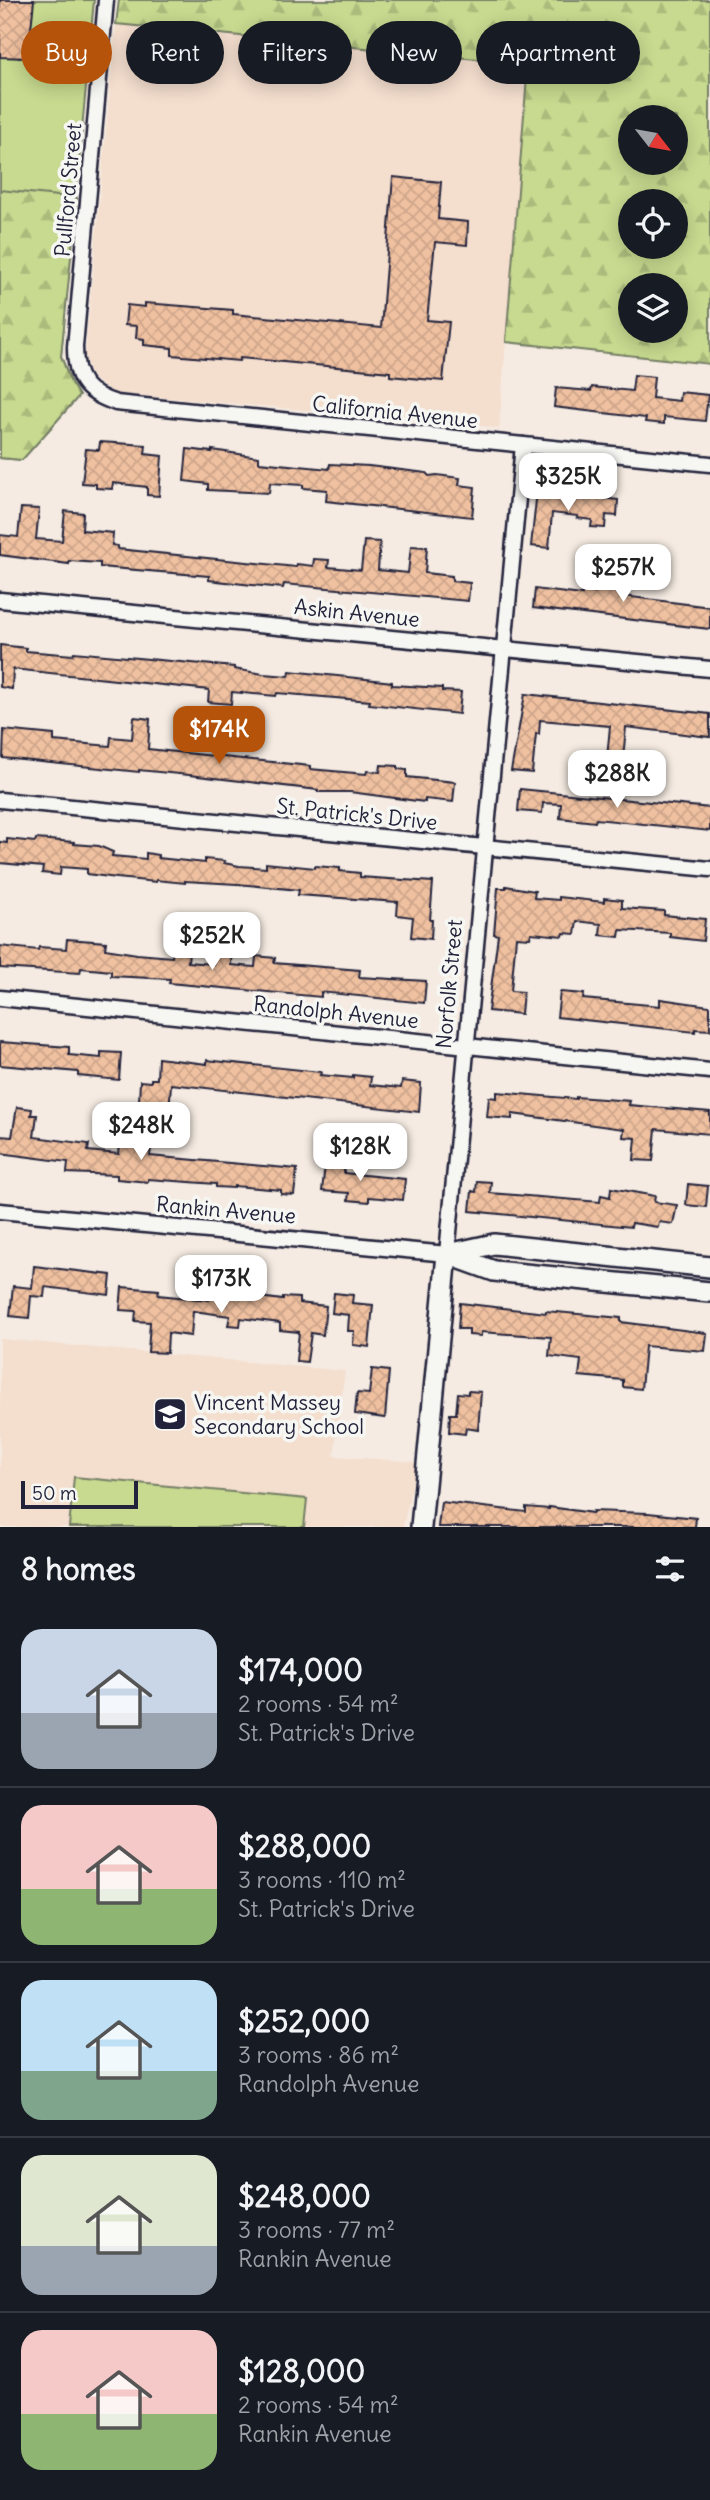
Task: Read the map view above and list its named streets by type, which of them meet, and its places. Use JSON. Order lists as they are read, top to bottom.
{
  "streets": {
    "street": [
      "Pullford Street",
      "California Avenue",
      "Askin Avenue",
      "St. Patrick's Drive",
      "Norfolk Street",
      "Randolph Avenue",
      "Rankin Avenue"
    ]
  },
  "crossings": [
    ["Pullford Street", "California Avenue"],
    ["California Avenue", "Norfolk Street"],
    ["Askin Avenue", "Norfolk Street"],
    ["St. Patrick's Drive", "Norfolk Street"],
    ["Norfolk Street", "Randolph Avenue"],
    ["Norfolk Street", "Rankin Avenue"]
  ],
  "places": {
    "school or university": ["Vincent Massey Secondary School"]
  },
  "scale_bar": "50 m",
  "north": "bottom right",
  "page": {
    "chip": [
      "Buy",
      "Rent",
      "Filters",
      "New",
      "Apartment"
    ],
    "price": [
      "$325K",
      "$257K",
      "$174K",
      "$288K",
      "$252K",
      "$248K",
      "$128K",
      "$173K"
    ],
    "scale": "50 m",
    "heading": "8 homes",
    "list": [
      {
        "name": "$174,000",
        "note": "2 rooms · 54 m² · St. Patrick's Drive"
      },
      {
        "name": "$288,000",
        "note": "3 rooms · 110 m² · St. Patrick's Drive"
      },
      {
        "name": "$252,000",
        "note": "3 rooms · 86 m² · Randolph Avenue"
      },
      {
        "name": "$248,000",
        "note": "3 rooms · 77 m² · Rankin Avenue"
      },
      {
        "name": "$128,000",
        "note": "2 rooms · 54 m² · Rankin Avenue"
      }
    ]
  }
}
